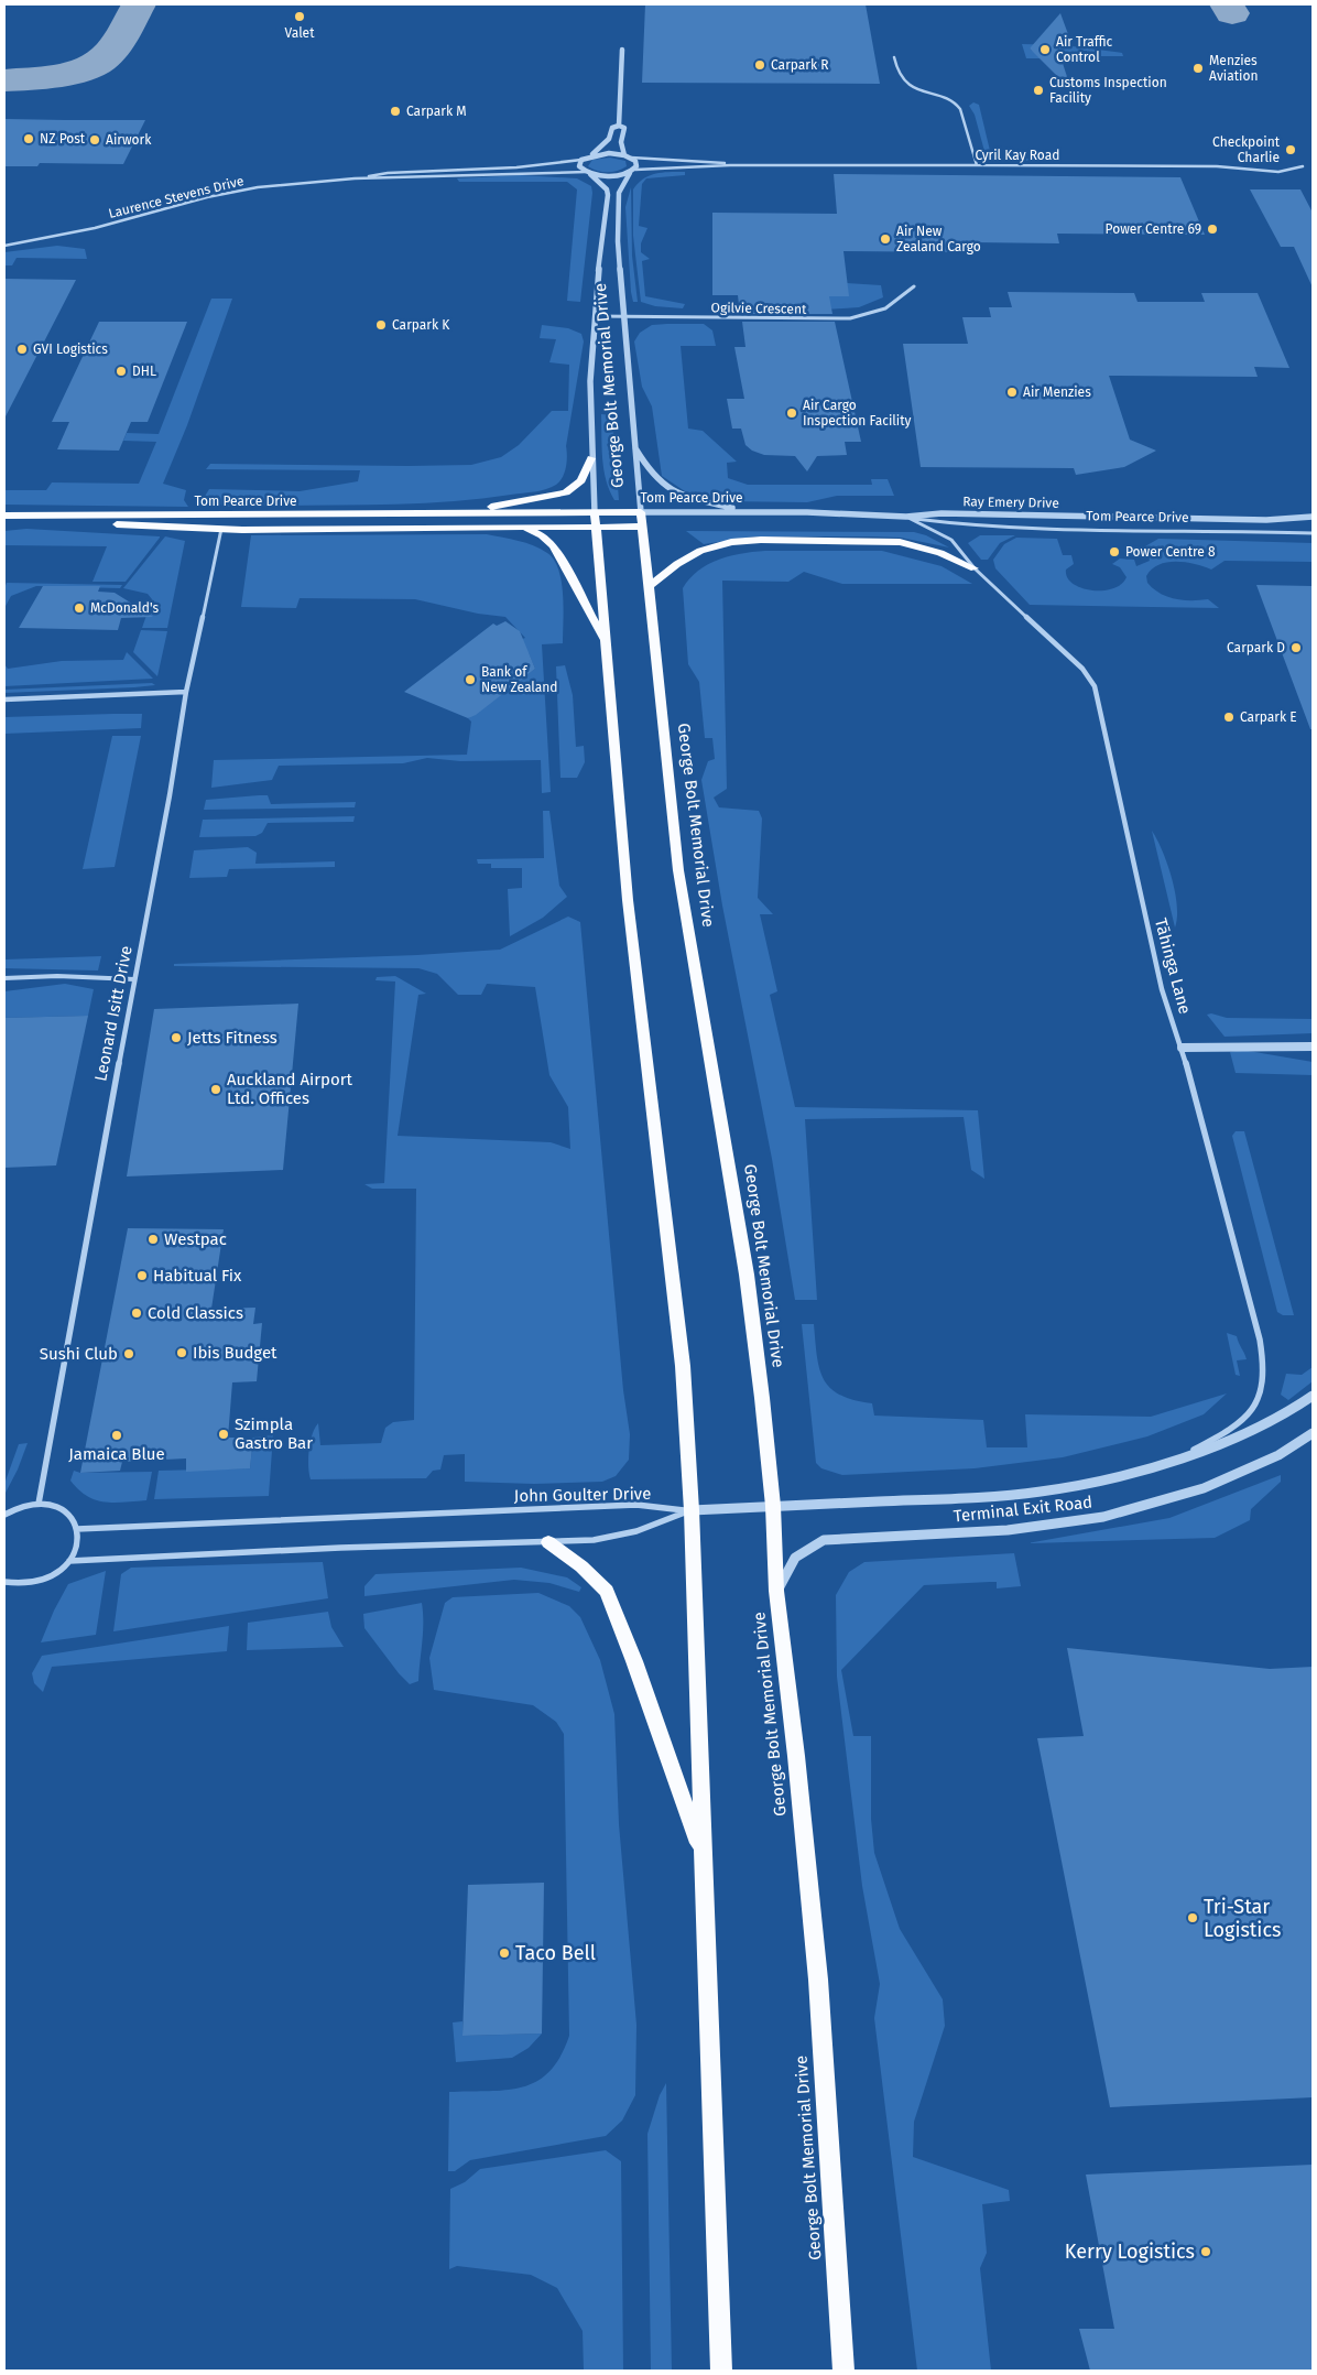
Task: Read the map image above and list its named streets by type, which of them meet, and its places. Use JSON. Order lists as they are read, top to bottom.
{
  "streets": {
    "main road": ["George Bolt Memorial Drive", "Tom Pearce Drive"],
    "street": [
      "Cyril Kay Road",
      "Laurence Stevens Drive",
      "Ogilvie Crescent",
      "Ray Emery Drive",
      "Tāhinga Lane",
      "Leonard Isitt Drive",
      "John Goulter Drive",
      "Terminal Exit Road"
    ]
  },
  "crossings": [
    ["Cyril Kay Road", "George Bolt Memorial Drive"],
    ["Laurence Stevens Drive", "George Bolt Memorial Drive"],
    ["Ogilvie Crescent", "George Bolt Memorial Drive"],
    ["George Bolt Memorial Drive", "Tom Pearce Drive"],
    ["George Bolt Memorial Drive", "John Goulter Drive"],
    ["George Bolt Memorial Drive", "Terminal Exit Road"],
    ["Tom Pearce Drive", "Ray Emery Drive"],
    ["Tom Pearce Drive", "Tāhinga Lane"],
    ["Tom Pearce Drive", "Leonard Isitt Drive"],
    ["Ray Emery Drive", "Tāhinga Lane"],
    ["Tāhinga Lane", "Terminal Exit Road"],
    ["John Goulter Drive", "Terminal Exit Road"]
  ],
  "places": [
    "Valet",
    "Air Traffic Control",
    "Carpark R",
    "Menzies Aviation",
    "Customs Inspection Facility",
    "Carpark M",
    "NZ Post",
    "Airwork",
    "Checkpoint Charlie",
    "Power Centre 69",
    "Air New Zealand Cargo",
    "Carpark K",
    "GVI Logistics",
    "DHL",
    "Air Menzies",
    "Air Cargo Inspection Facility",
    "Power Centre 8",
    "McDonald's",
    "Carpark D",
    "Bank of New Zealand",
    "Carpark E",
    "Jetts Fitness",
    "Auckland Airport Ltd. Offices",
    "Westpac",
    "Habitual Fix",
    "Cold Classics",
    "Ibis Budget",
    "Sushi Club",
    "Szimpla Gastro Bar",
    "Jamaica Blue",
    "Tri-Star Logistics",
    "Taco Bell",
    "Kerry Logistics"
  ]
}
